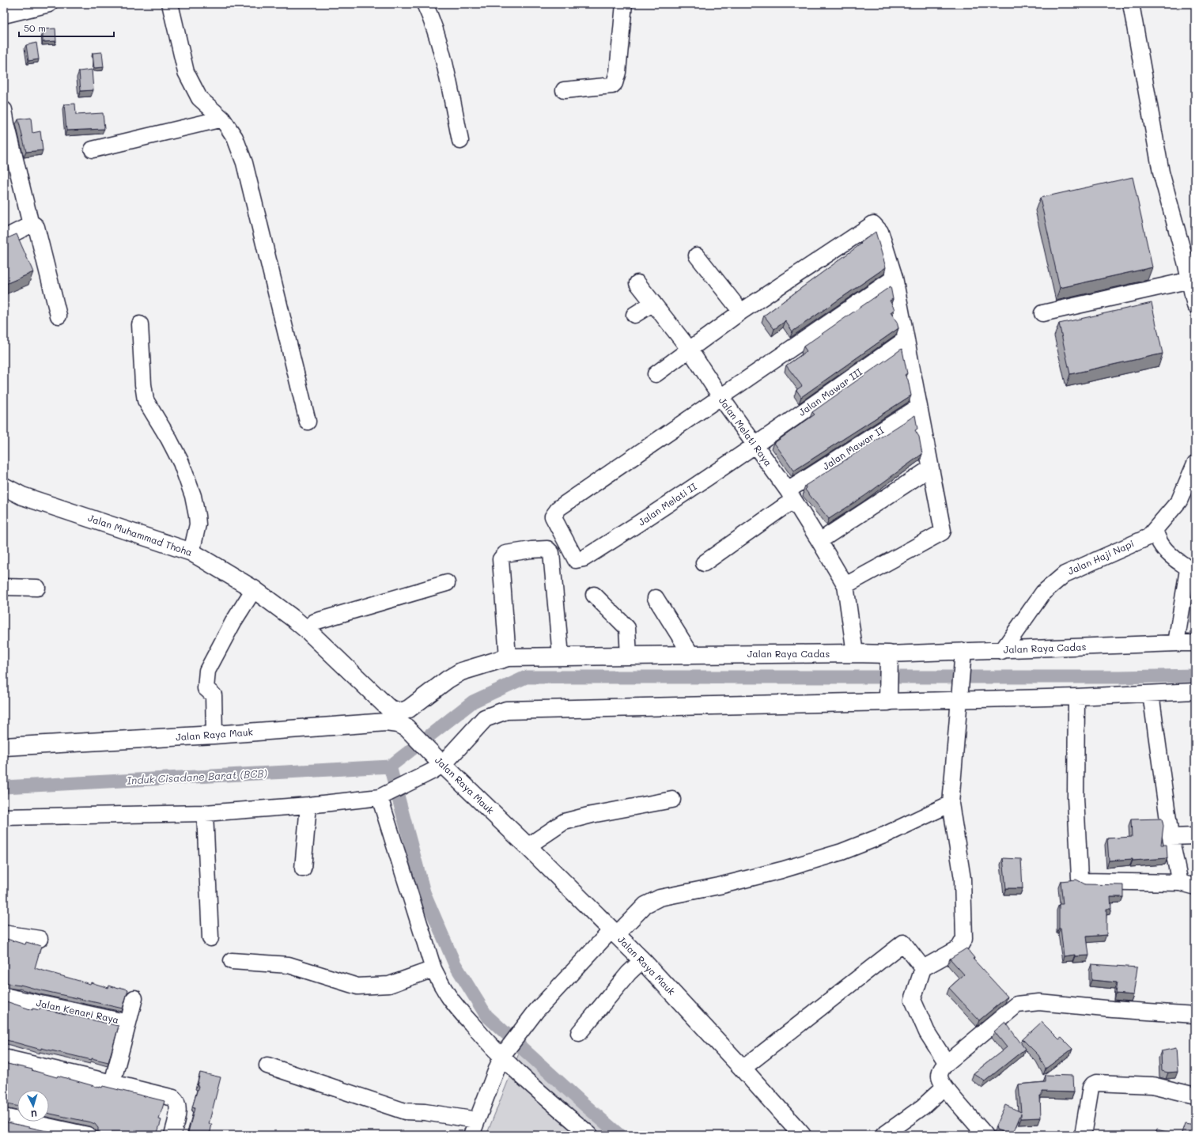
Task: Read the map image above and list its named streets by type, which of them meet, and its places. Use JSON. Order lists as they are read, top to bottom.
{
  "streets": {
    "main road": ["Jalan Muhammad Thoha", "Jalan Raya Cadas", "Jalan Raya Mauk"],
    "street": [
      "Jalan Mawar III",
      "Jalan Melati Raya",
      "Jalan Mawar II",
      "Jalan Melati II",
      "Jalan Haji Napi",
      "Jalan Kenari Raya"
    ]
  },
  "crossings": [
    ["Jalan Mawar III", "Jalan Melati Raya"],
    ["Jalan Mawar III", "Jalan Melati II"],
    ["Jalan Melati Raya", "Jalan Mawar II"],
    ["Jalan Melati Raya", "Jalan Melati II"],
    ["Jalan Muhammad Thoha", "Jalan Raya Cadas"],
    ["Jalan Haji Napi", "Jalan Raya Cadas"]
  ],
  "water": ["Induk Cisadane Barat (BCB)"],
  "scale_bar": "50 m",
  "north": "bottom"
}
